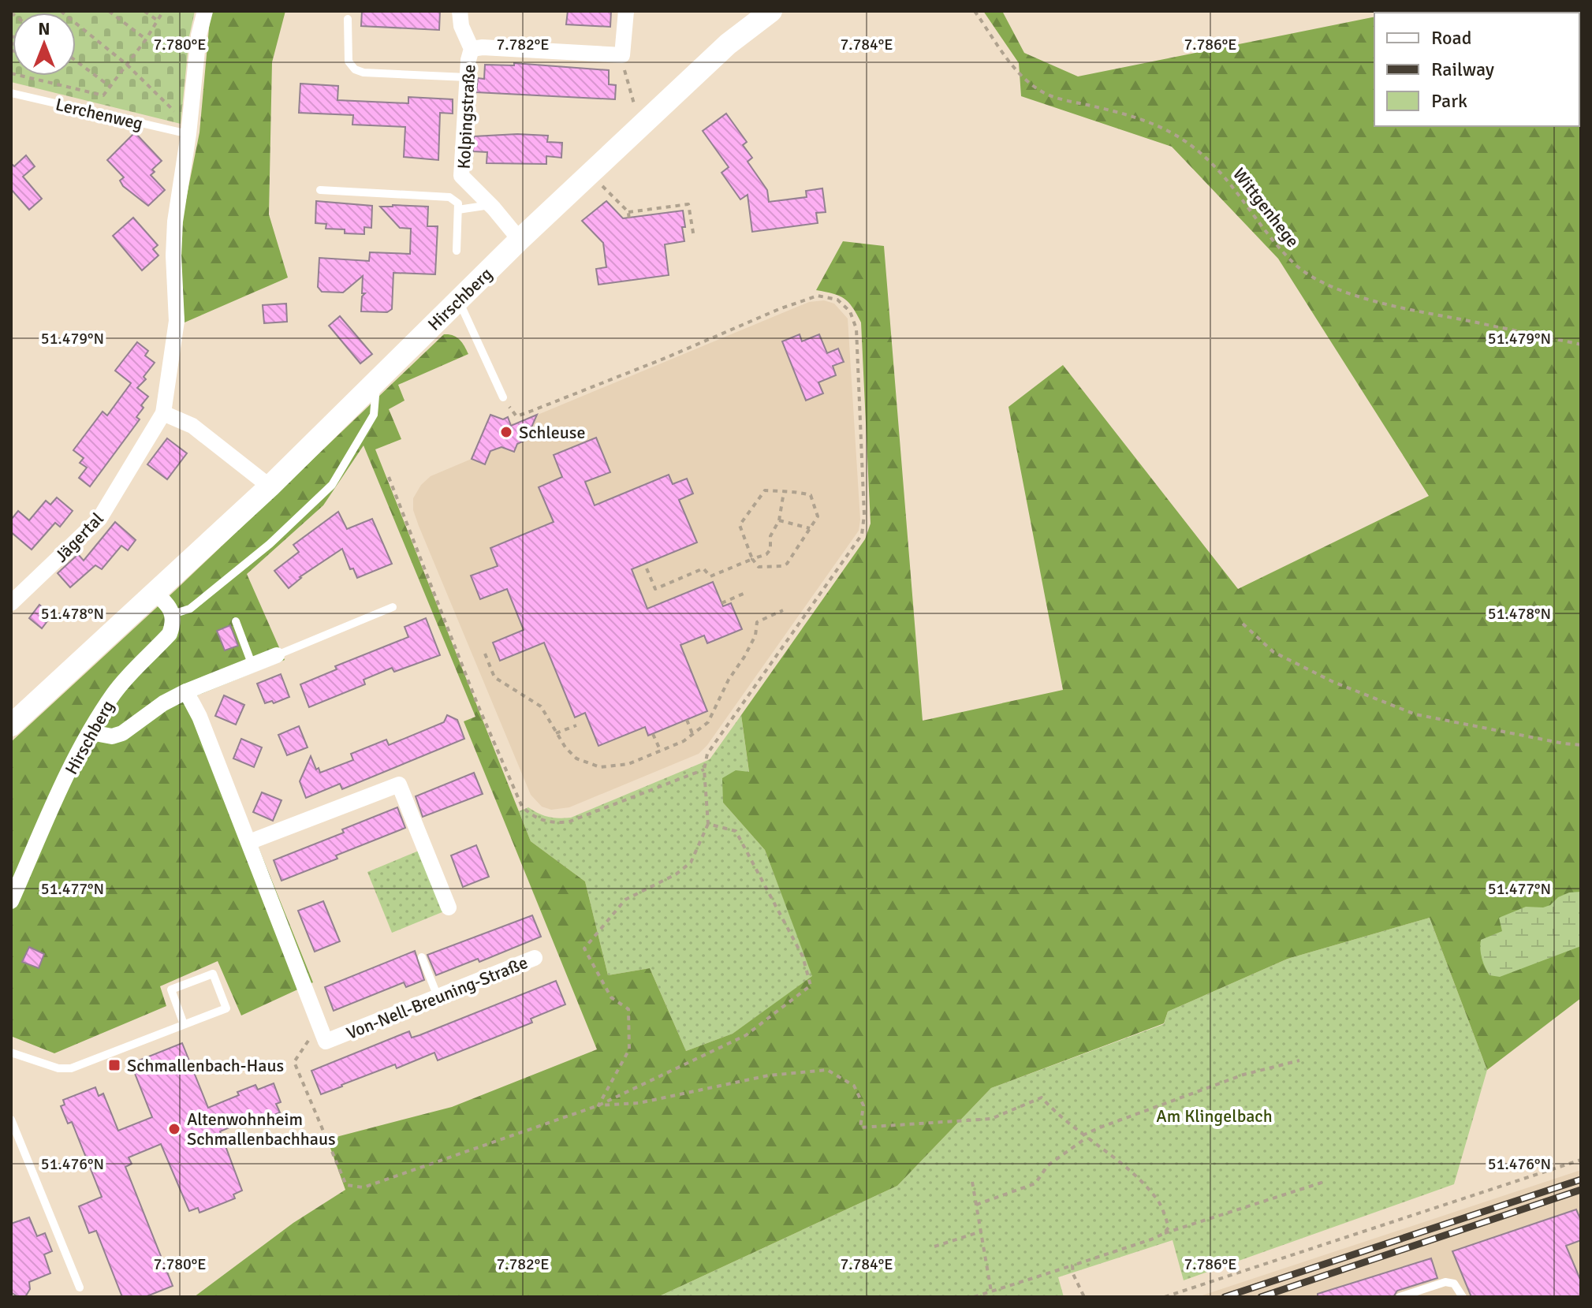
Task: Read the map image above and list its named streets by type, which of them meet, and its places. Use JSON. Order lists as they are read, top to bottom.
{
  "streets": {
    "street": [
      "Kolpingstraße",
      "Hirschberg",
      "Jägertal",
      "Von-Nell-Breuning-Straße"
    ],
    "lane": ["Lerchenweg"],
    "path": ["Wittgenhege"]
  },
  "crossings": [
    ["Kolpingstraße", "Hirschberg"]
  ],
  "parks": ["Am Klingelbach"],
  "places": {
    "other": ["Schleuse", "Altenwohnheim Schmallenbachhaus"],
    "transit": ["Schmallenbach-Haus"]
  },
  "legend": ["Road", "Railway", "Park"],
  "north": "top",
  "coordinates": [
    "7.780°E",
    "7.782°E",
    "7.784°E",
    "7.786°E",
    "51.479°N",
    "51.478°N",
    "51.477°N",
    "51.476°N"
  ]
}
